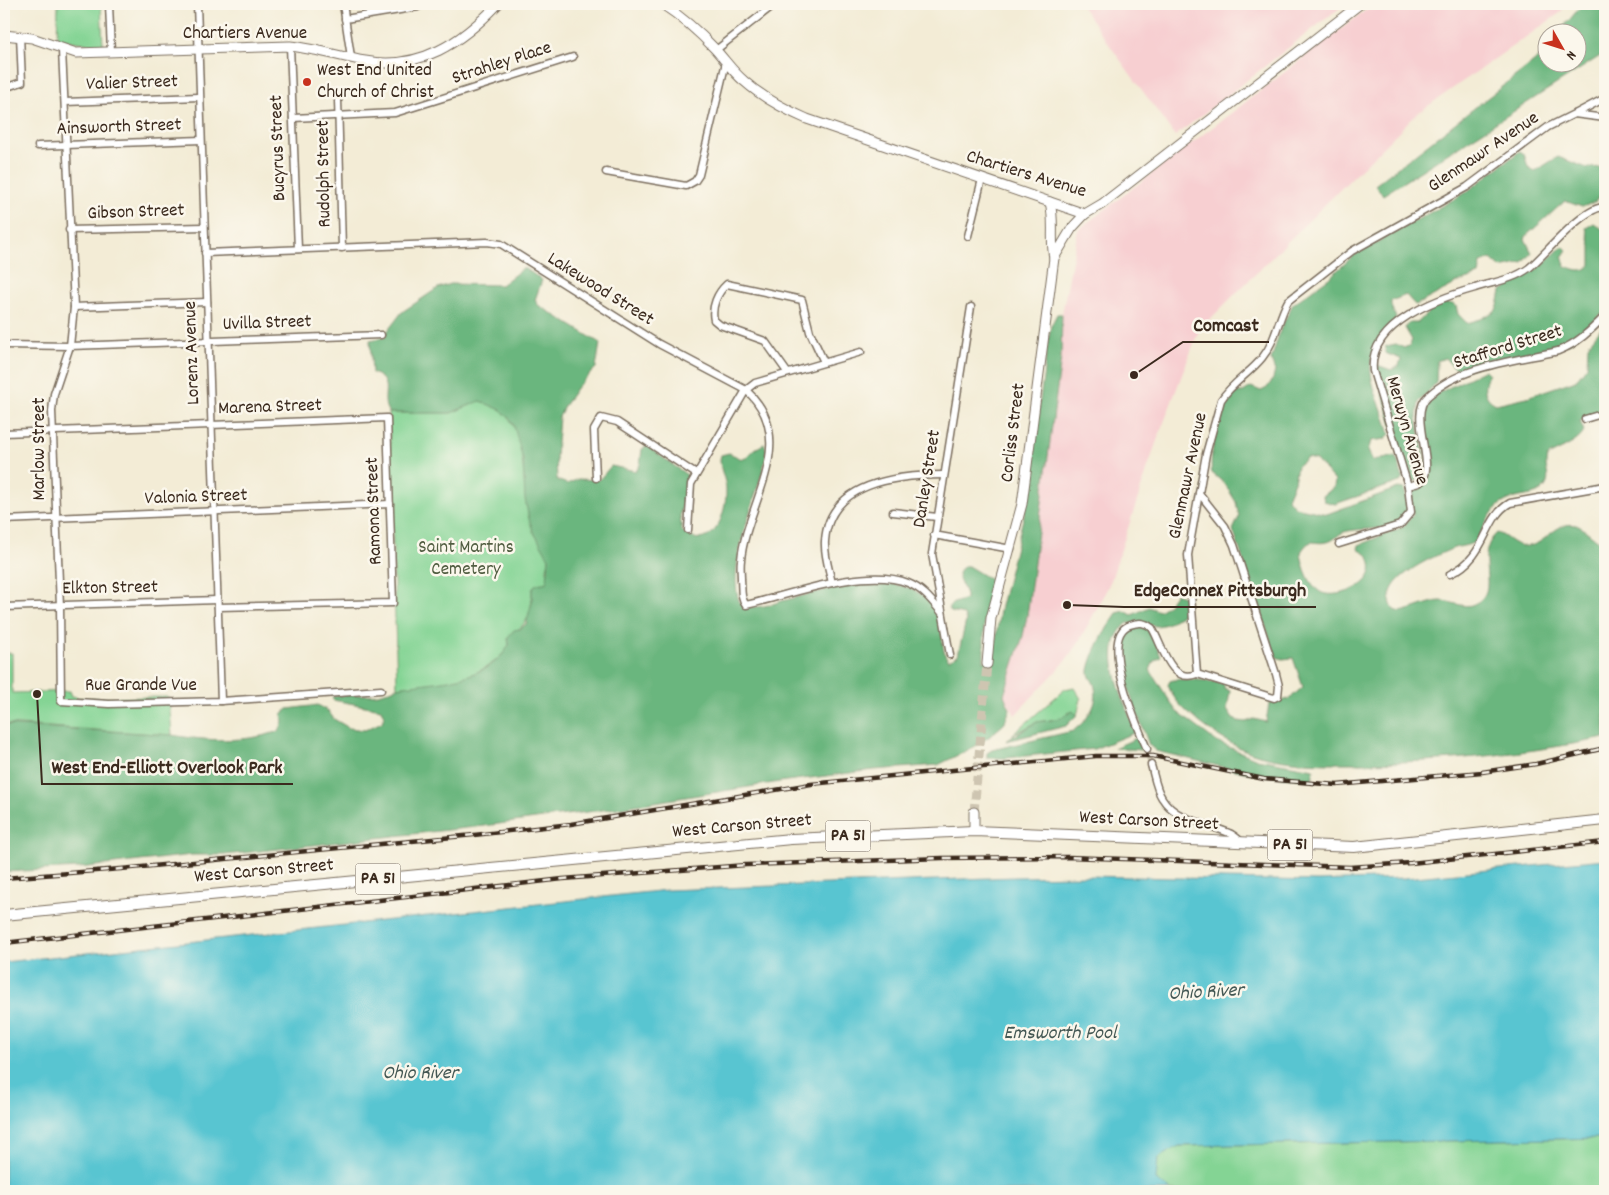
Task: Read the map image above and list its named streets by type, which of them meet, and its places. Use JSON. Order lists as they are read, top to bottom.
{
  "streets": {
    "main road": ["West Carson Street", "PA 51"],
    "street": [
      "Chartiers Avenue",
      "Strahley Place",
      "Valier Street",
      "Ainsworth Street",
      "Bucyrus Street",
      "Glenmawr Avenue",
      "Rudolph Street",
      "Gibson Street",
      "Lakewood Street",
      "Uvilla Street",
      "Stafford Street",
      "Lorenz Avenue",
      "Marena Street",
      "Merwyn Avenue",
      "Corliss Street",
      "Marlow Street",
      "Danley Street",
      "Valonia Street",
      "Ramona Street",
      "Elkton Street",
      "Rue Grande Vue"
    ]
  },
  "crossings": [
    ["Chartiers Avenue", "Bucyrus Street"],
    ["Chartiers Avenue", "Lorenz Avenue"],
    ["Chartiers Avenue", "Corliss Street"],
    ["Chartiers Avenue", "Marlow Street"],
    ["Strahley Place", "Bucyrus Street"],
    ["Strahley Place", "Rudolph Street"],
    ["Valier Street", "Lorenz Avenue"],
    ["Valier Street", "Marlow Street"],
    ["Ainsworth Street", "Lorenz Avenue"],
    ["Ainsworth Street", "Marlow Street"],
    ["Bucyrus Street", "Lakewood Street"],
    ["Rudolph Street", "Lakewood Street"],
    ["Gibson Street", "Lorenz Avenue"],
    ["Gibson Street", "Marlow Street"],
    ["Lakewood Street", "Lorenz Avenue"],
    ["Uvilla Street", "Lorenz Avenue"],
    ["Uvilla Street", "Marlow Street"],
    ["Stafford Street", "Merwyn Avenue"],
    ["Lorenz Avenue", "Marena Street"],
    ["Lorenz Avenue", "Valonia Street"],
    ["Lorenz Avenue", "Elkton Street"],
    ["Lorenz Avenue", "Rue Grande Vue"],
    ["Marena Street", "Marlow Street"],
    ["Marena Street", "Ramona Street"],
    ["Marlow Street", "Valonia Street"],
    ["Marlow Street", "Elkton Street"],
    ["Marlow Street", "Rue Grande Vue"],
    ["Valonia Street", "Ramona Street"],
    ["Ramona Street", "Elkton Street"]
  ],
  "water": ["Ohio River", "Emsworth Pool"],
  "parks": ["Saint Martins Cemetery"],
  "places": [
    "West End United Church of Christ",
    "Comcast",
    "EdgeConneX Pittsburgh",
    "West End-Elliott Overlook Park"
  ],
  "north": "bottom right"
}
